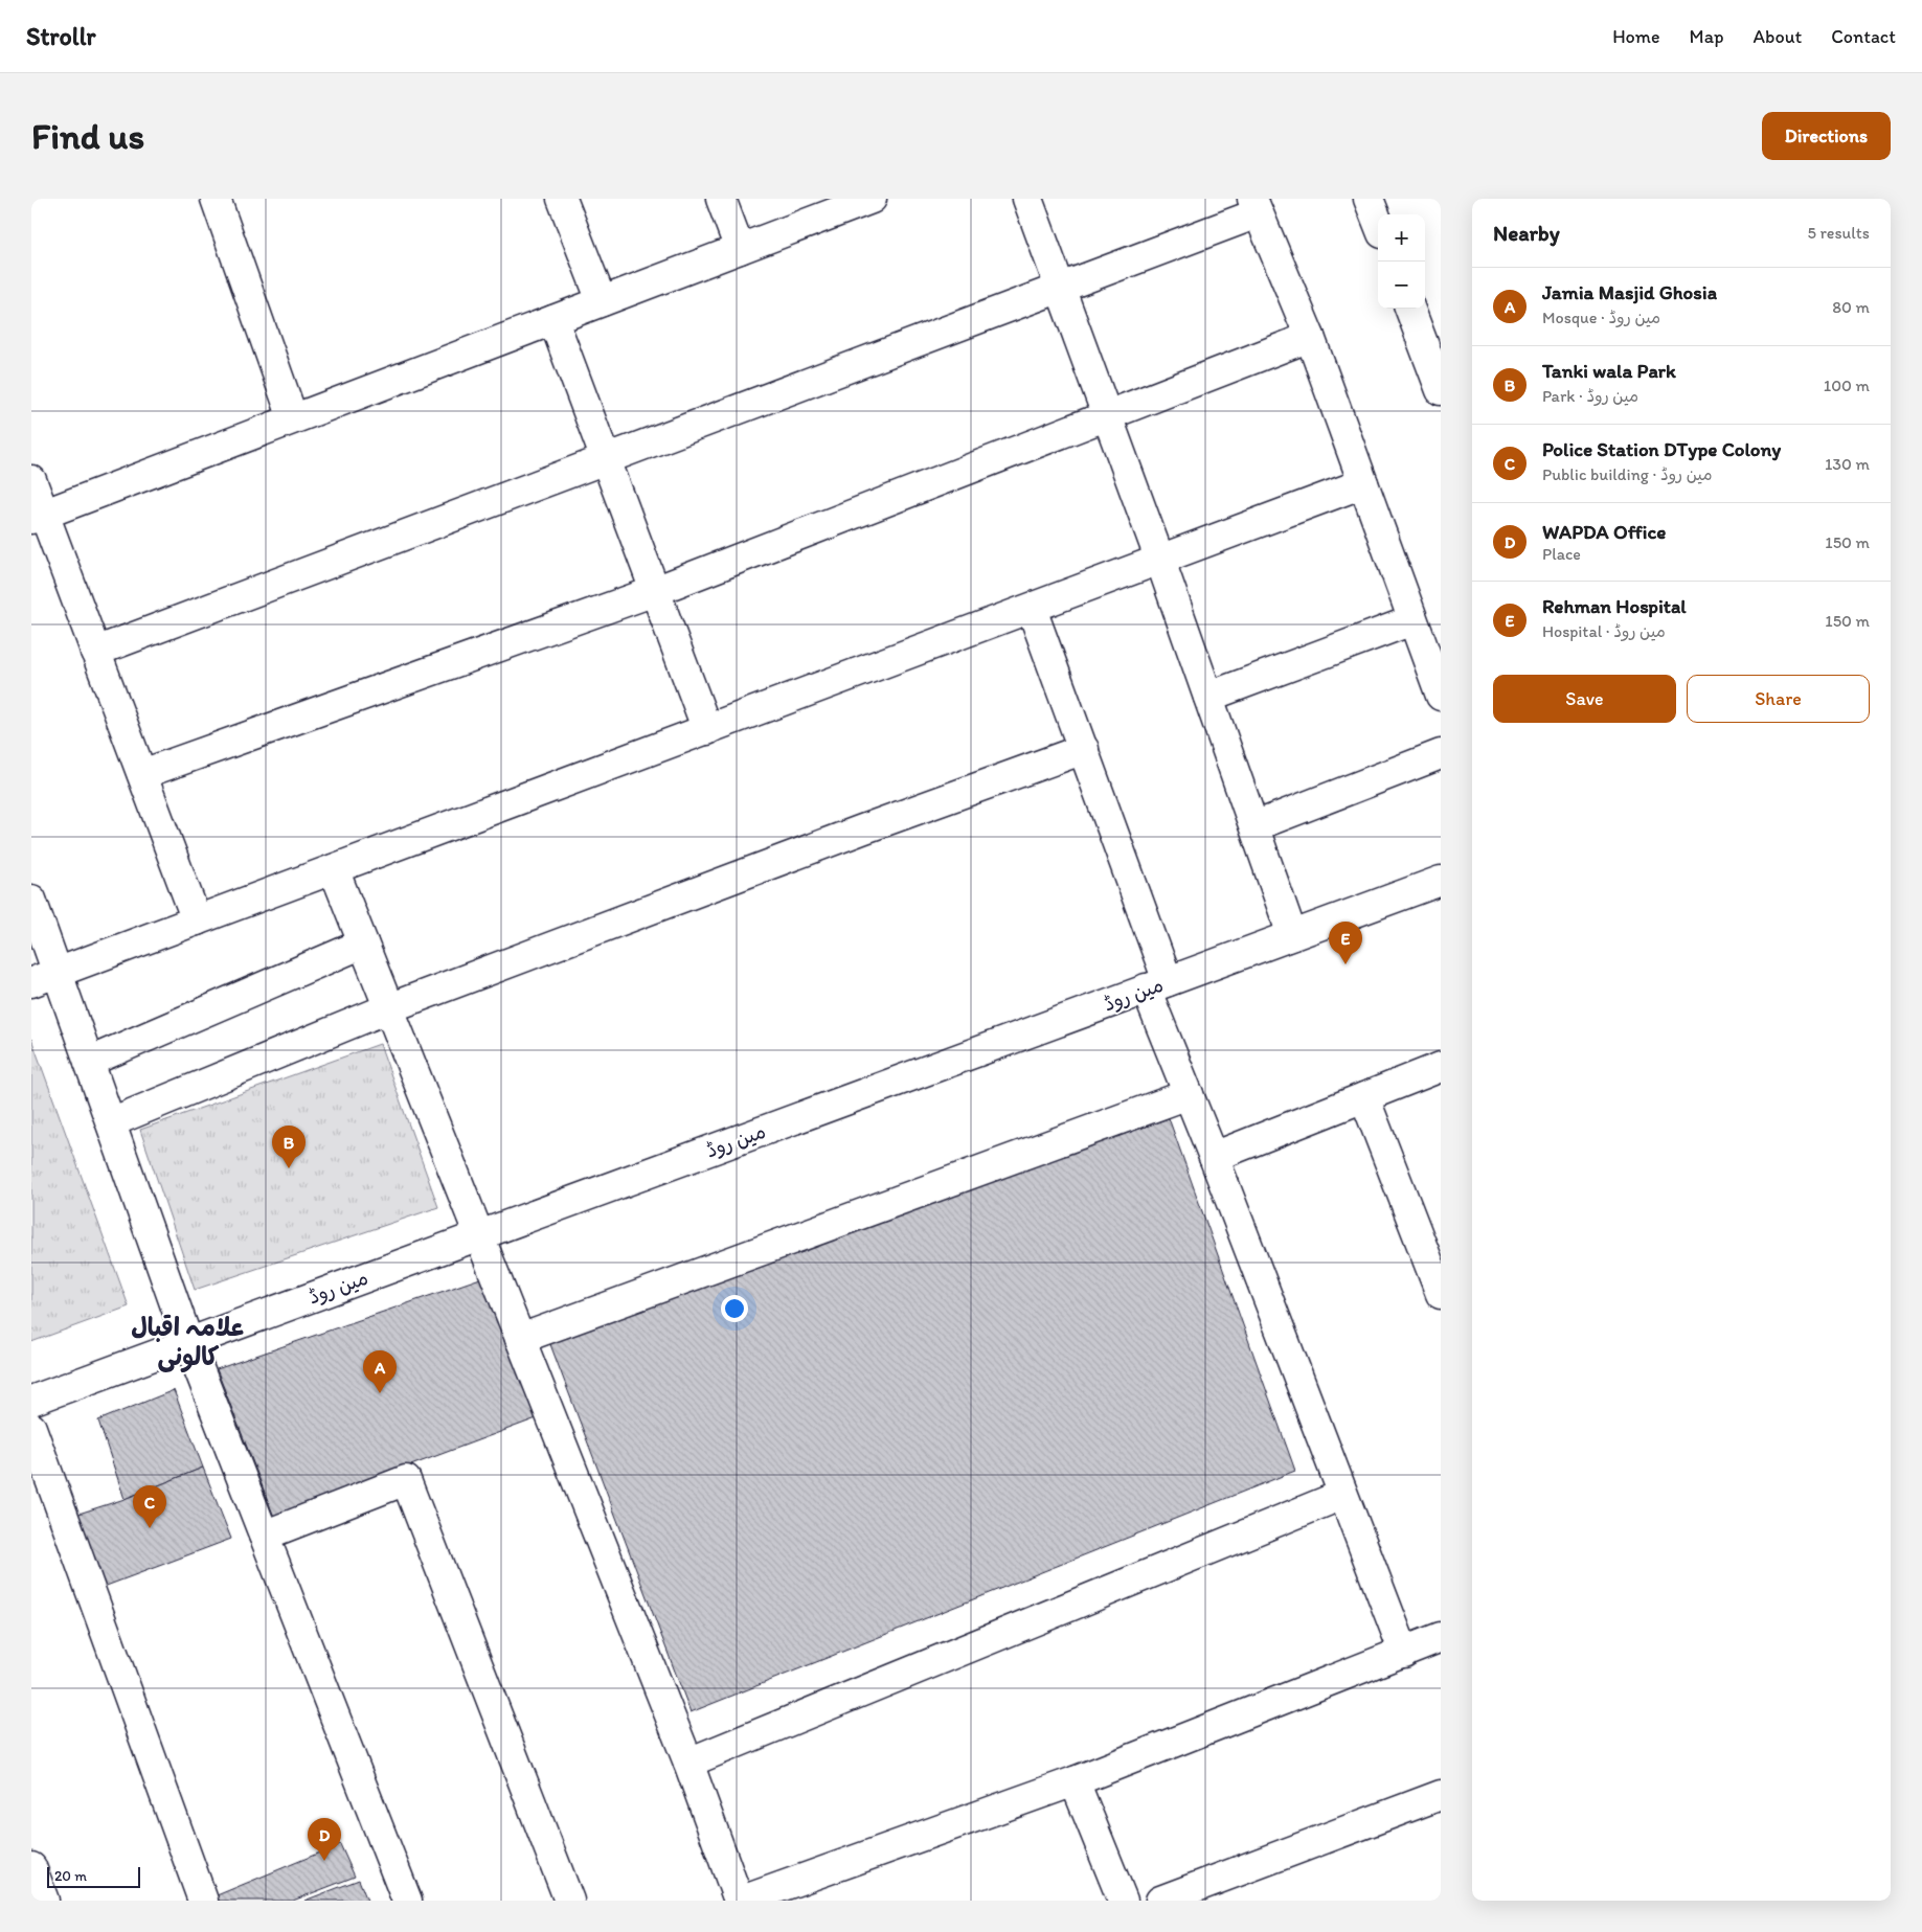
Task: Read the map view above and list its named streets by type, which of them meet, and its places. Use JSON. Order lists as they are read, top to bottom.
{
  "streets": {
    "street": ["مین روڈ"]
  },
  "districts": ["علامہ اقبال کالونی"],
  "scale_bar": "20 m",
  "page": {
    "header": "Strollr",
    "nav": [
      "Home",
      "Map",
      "About",
      "Contact"
    ],
    "buttons": [
      "Directions",
      ["Save", "Share"]
    ],
    "title": "Find us",
    "heading": ["Nearby", "5 results"],
    "map_buttons": ["+", "−"],
    "list": [
      {
        "mark": "A",
        "name": "Jamia Masjid Ghosia",
        "note": "Mosque · مین روڈ",
        "value": "80 m"
      },
      {
        "mark": "B",
        "name": "Tanki wala Park",
        "note": "Park · مین روڈ",
        "value": "100 m"
      },
      {
        "mark": "C",
        "name": "Police Station DType Colony",
        "note": "Public building · مین روڈ",
        "value": "130 m"
      },
      {
        "mark": "D",
        "name": "WAPDA Office",
        "note": "Place",
        "value": "150 m"
      },
      {
        "mark": "E",
        "name": "Rehman Hospital",
        "note": "Hospital · مین روڈ",
        "value": "150 m"
      }
    ],
    "pins": [
      "E",
      "B",
      "A",
      "C",
      "D"
    ],
    "scale": "20 m"
  }
}
